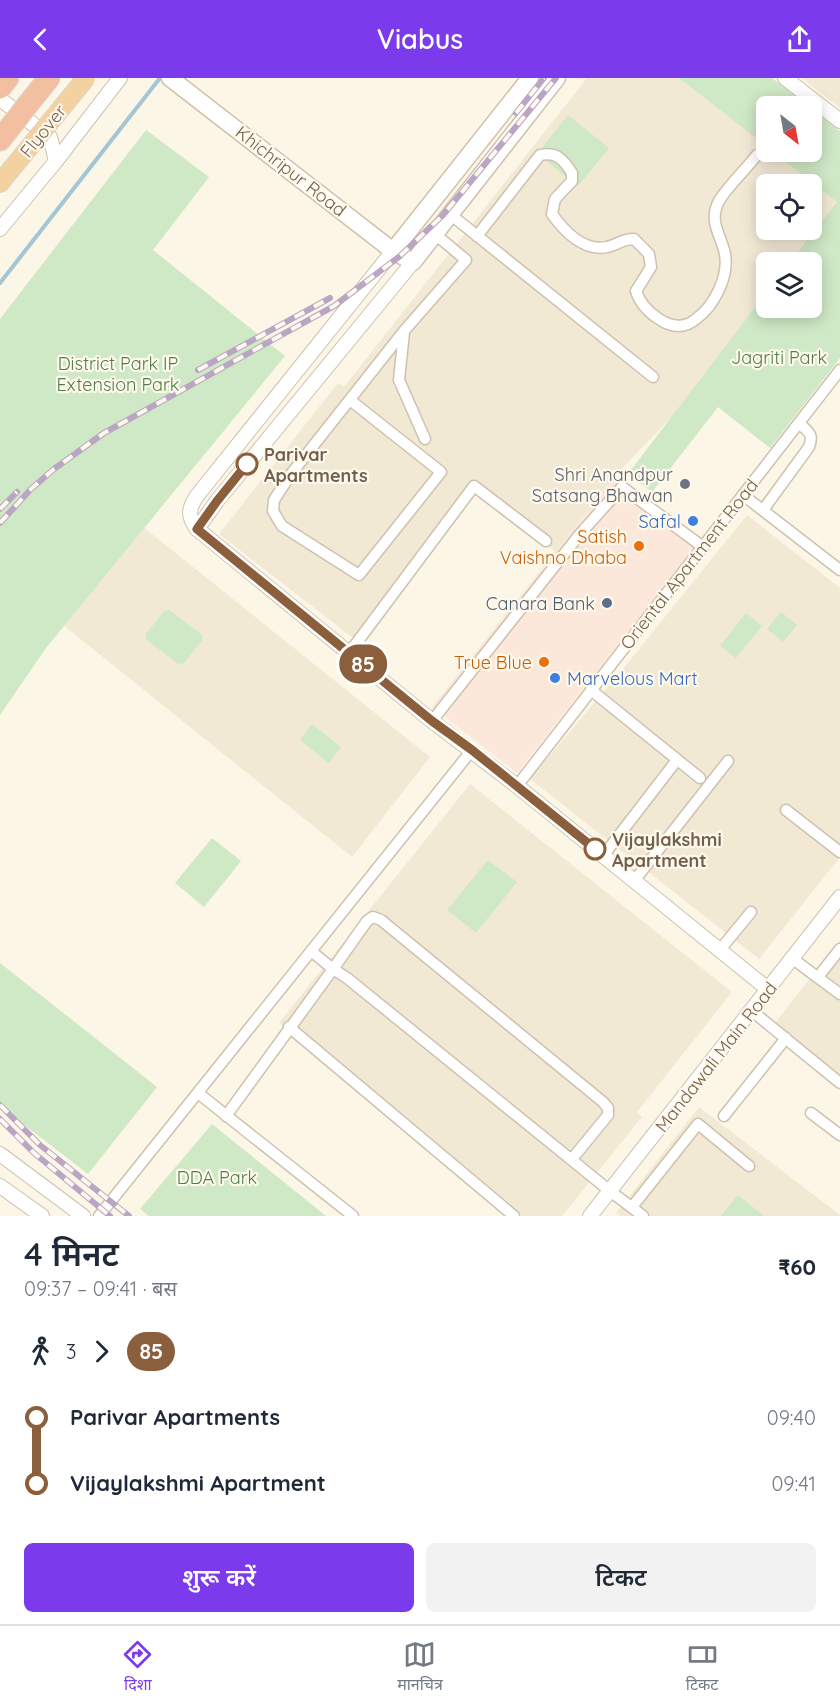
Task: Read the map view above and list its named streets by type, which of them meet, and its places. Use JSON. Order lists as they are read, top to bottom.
{
  "streets": {
    "highway": ["Flyover"],
    "main road": ["Khichripur Road"],
    "street": ["Oriental Apartment Road", "Mandawali Main Road"]
  },
  "parks": ["Jagriti Park", "District Park IP Extension Park", "DDA Park"],
  "places": [
    "Parivar Apartments",
    "Shri Anandpur Satsang Bhawan",
    "Safal",
    "Satish Vaishno Dhaba",
    "Canara Bank",
    "True Blue",
    "Marvelous Mart",
    "Vijaylakshmi Apartment"
  ],
  "lines": ["bus line 85"],
  "north": "bottom right",
  "page": {
    "header": "Viabus",
    "on_map": "85",
    "heading": ["4 मिनट", "09:37 – 09:41 · बस", "₹60"],
    "legs": ["3", "85"],
    "list": [
      {
        "name": "Parivar Apartments",
        "value": "09:40"
      },
      {
        "name": "Vijaylakshmi Apartment",
        "value": "09:41"
      }
    ],
    "buttons": ["शुरू करें", "टिकट"],
    "tabs": ["दिशा", "मानचित्र", "टिकट"]
  }
}
